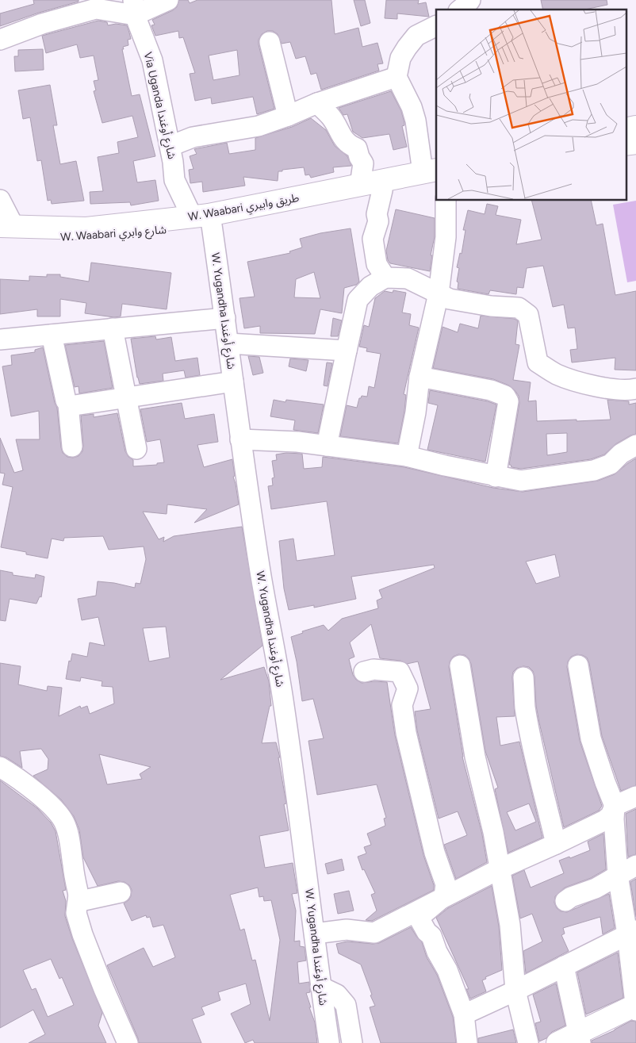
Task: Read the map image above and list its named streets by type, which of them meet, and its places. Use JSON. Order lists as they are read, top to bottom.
{
  "streets": {
    "main road": ["W. Waabari طريق وابيري"],
    "street": ["Via Uganda شارع أوغندا", "W. Yugandha شارع أوغندا"]
  },
  "crossings": [
    ["Via Uganda شارع أوغندا", "W. Waabari طريق وابيري"],
    ["Via Uganda شارع أوغندا", "W. Yugandha شارع أوغندا"],
    ["W. Waabari طريق وابيري", "W. Yugandha شارع أوغندا"]
  ]
}
